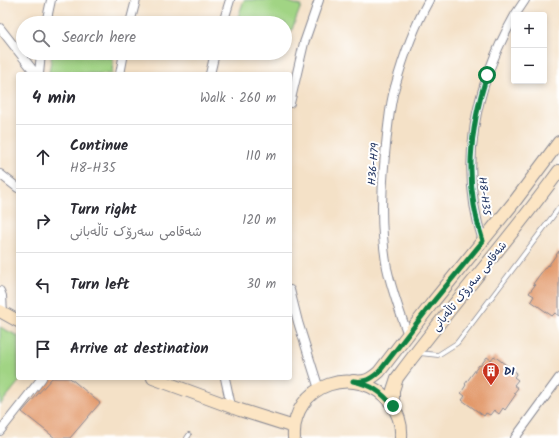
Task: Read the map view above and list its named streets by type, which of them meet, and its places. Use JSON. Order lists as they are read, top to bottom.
{
  "streets": {
    "street": ["H36-H79", "H8-H35", "شەقامی سەرۆک تاڵەبانی"]
  },
  "crossings": [
    ["H36-H79", "شەقامی سەرۆک تاڵەبانی"],
    ["H8-H35", "شەقامی سەرۆک تاڵەبانی"]
  ],
  "places": {
    "building": ["D1"]
  },
  "page": {
    "map_buttons": ["+", "−"],
    "search": "Search here",
    "heading": ["4 min", "Walk · 260 m"],
    "list": [
      ["Continue", "H8-H35", "110 m"],
      ["Turn right", "شەقامی سەرۆک تاڵەبانی", "120 m"],
      ["Turn left", "30 m"],
      "Arrive at destination"
    ]
  }
}
